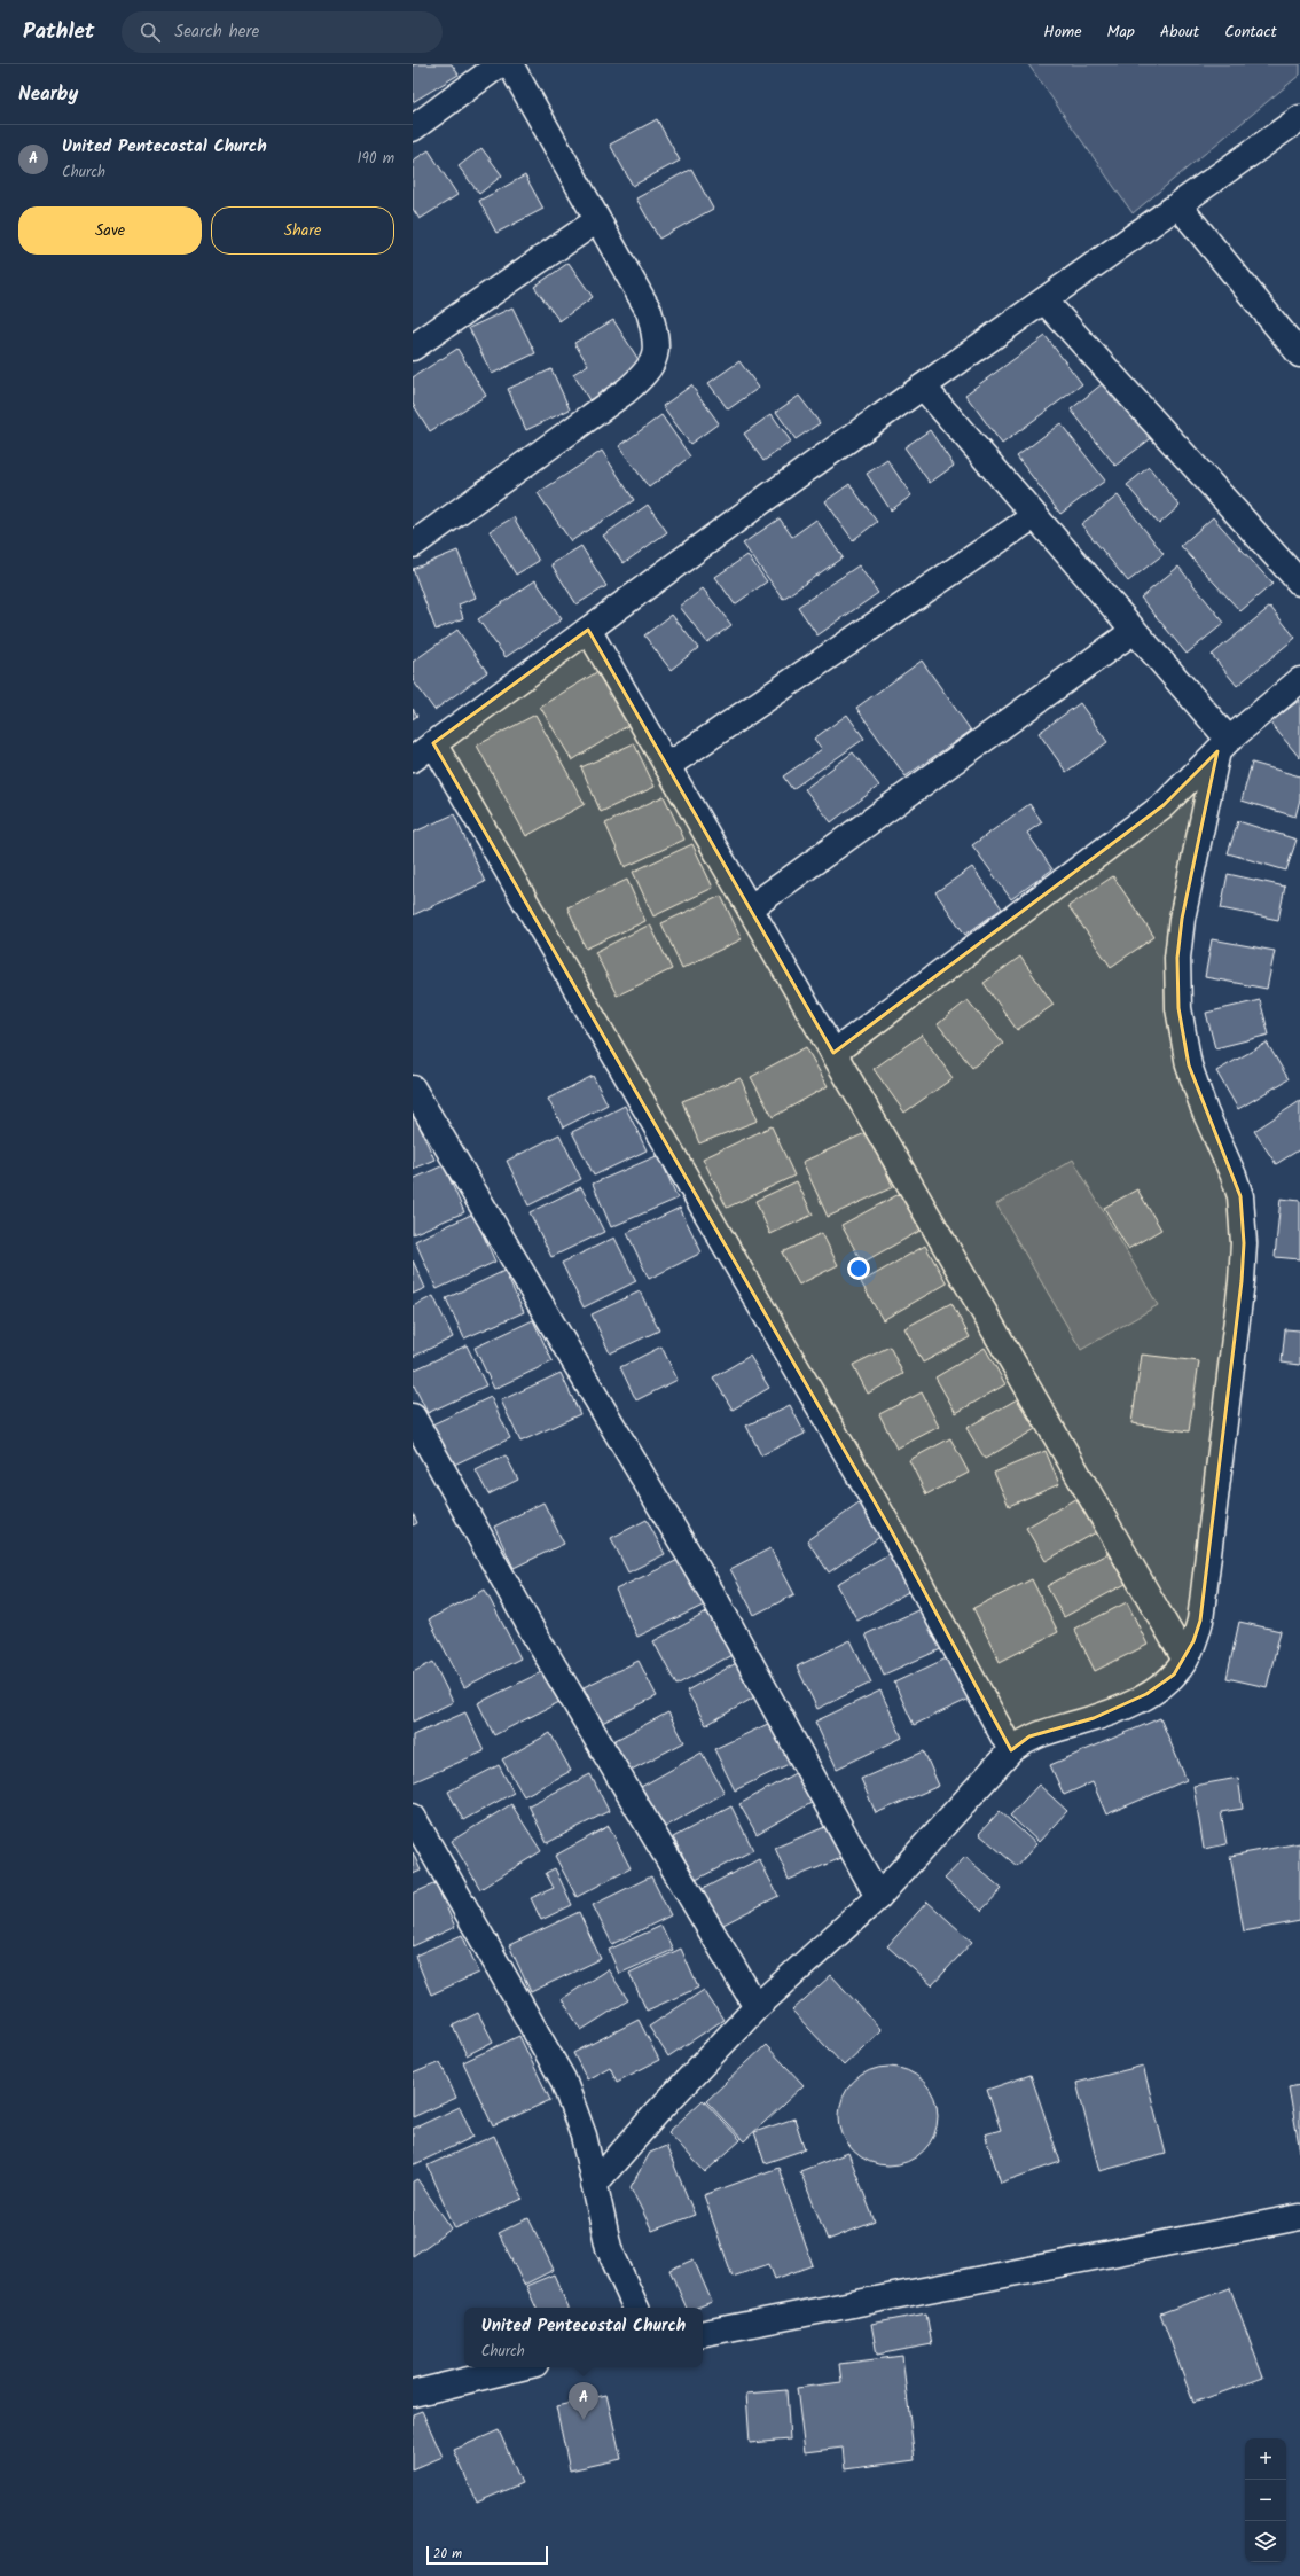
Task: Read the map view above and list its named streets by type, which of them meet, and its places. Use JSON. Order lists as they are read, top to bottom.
{
  "scale_bar": "20 m",
  "page": {
    "header": "Pathlet",
    "search": "Search here",
    "nav": [
      "Home",
      "Map",
      "About",
      "Contact"
    ],
    "heading": "Nearby",
    "list": [
      {
        "mark": "A",
        "name": "United Pentecostal Church",
        "note": "Church",
        "value": "190 m"
      }
    ],
    "buttons": ["Save", "Share"],
    "popup": ["United Pentecostal Church", "Church"],
    "pins": "A",
    "map_buttons": ["+", "−"],
    "scale": "20 m"
  }
}
